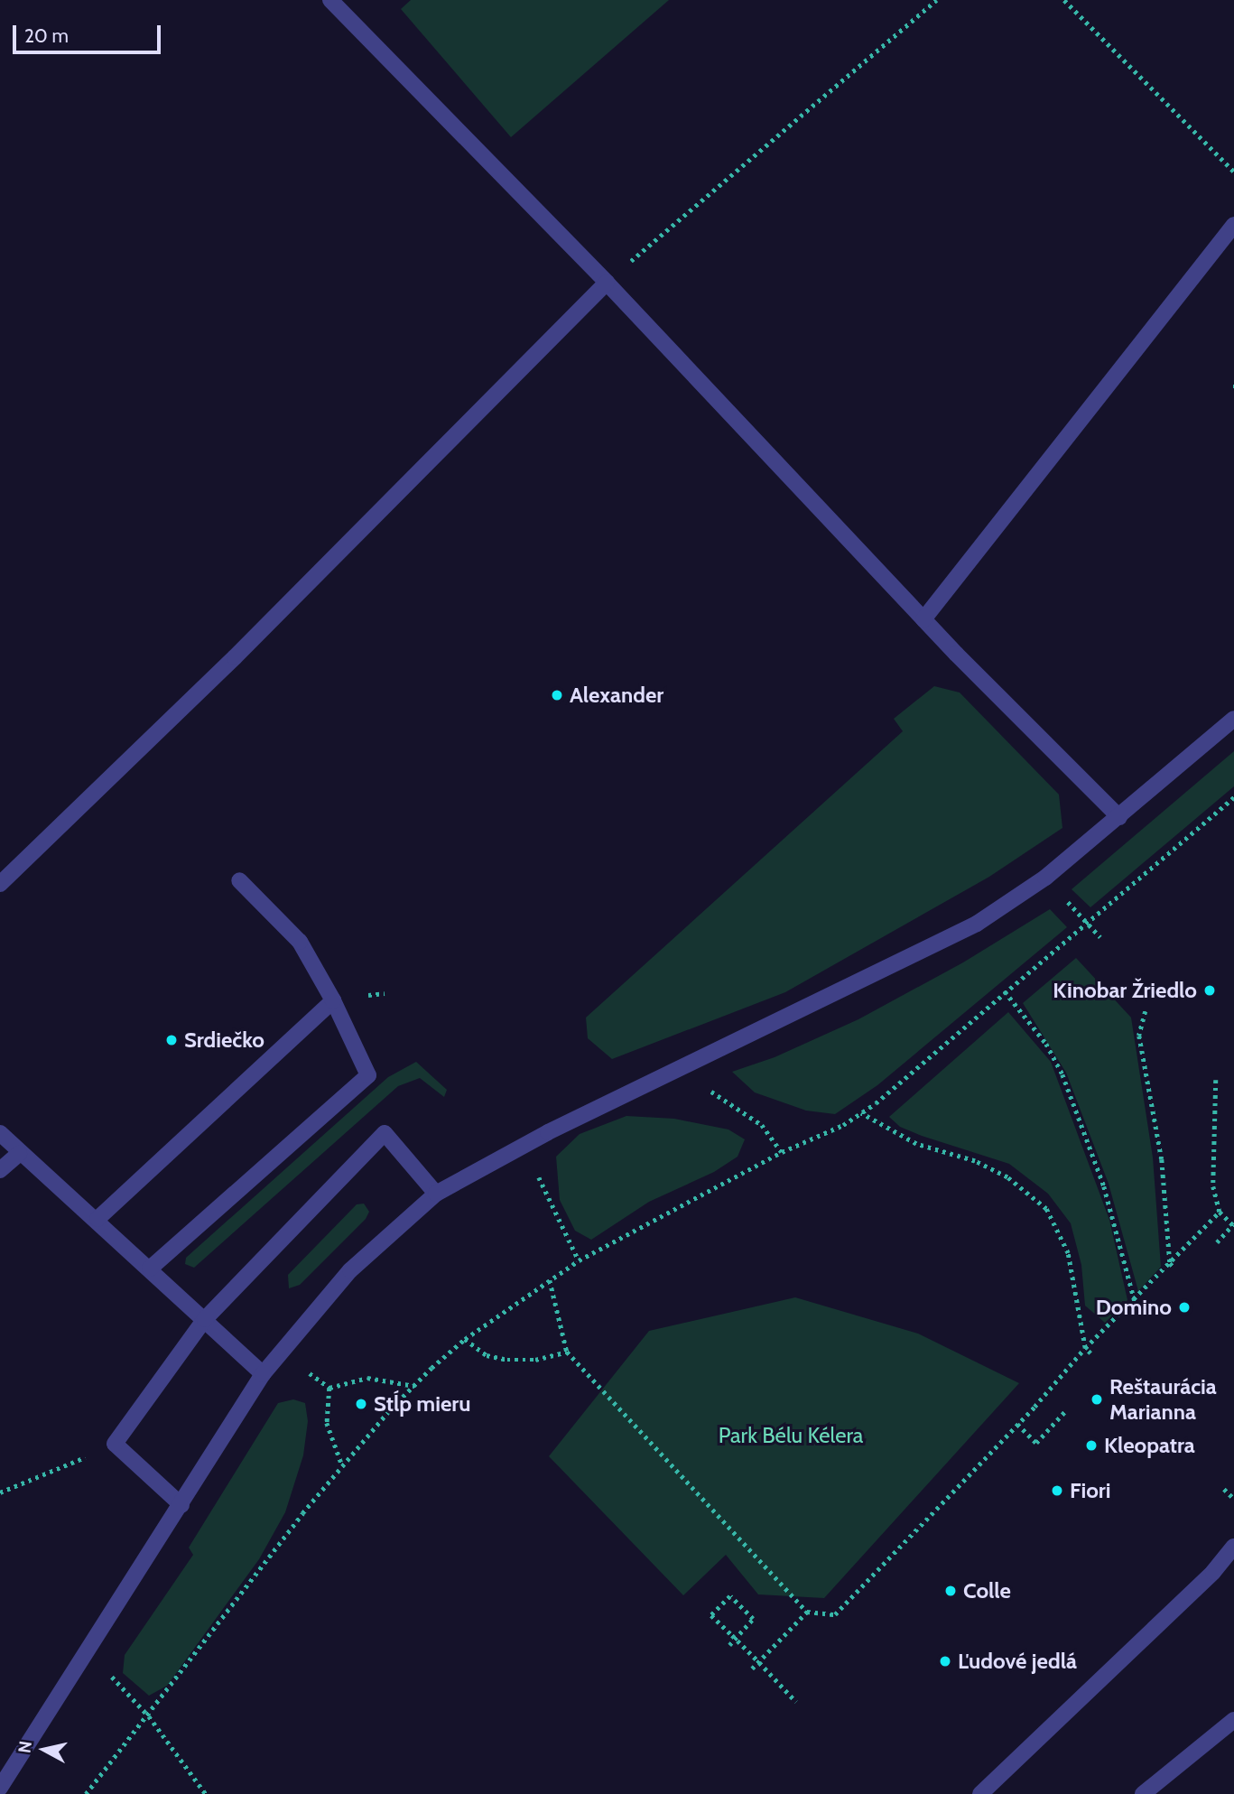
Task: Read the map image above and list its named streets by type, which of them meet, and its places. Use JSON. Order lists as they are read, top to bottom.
{
  "parks": ["Park Bélu Kélera"],
  "places": [
    "Alexander",
    "Kinobar Žriedlo",
    "Srdiečko",
    "Domino",
    "Reštaurácia Marianna",
    "Stĺp mieru",
    "Kleopatra",
    "Fiori",
    "Colle",
    "Ľudové jedlá"
  ],
  "scale_bar": "20 m",
  "north": "left"
}
